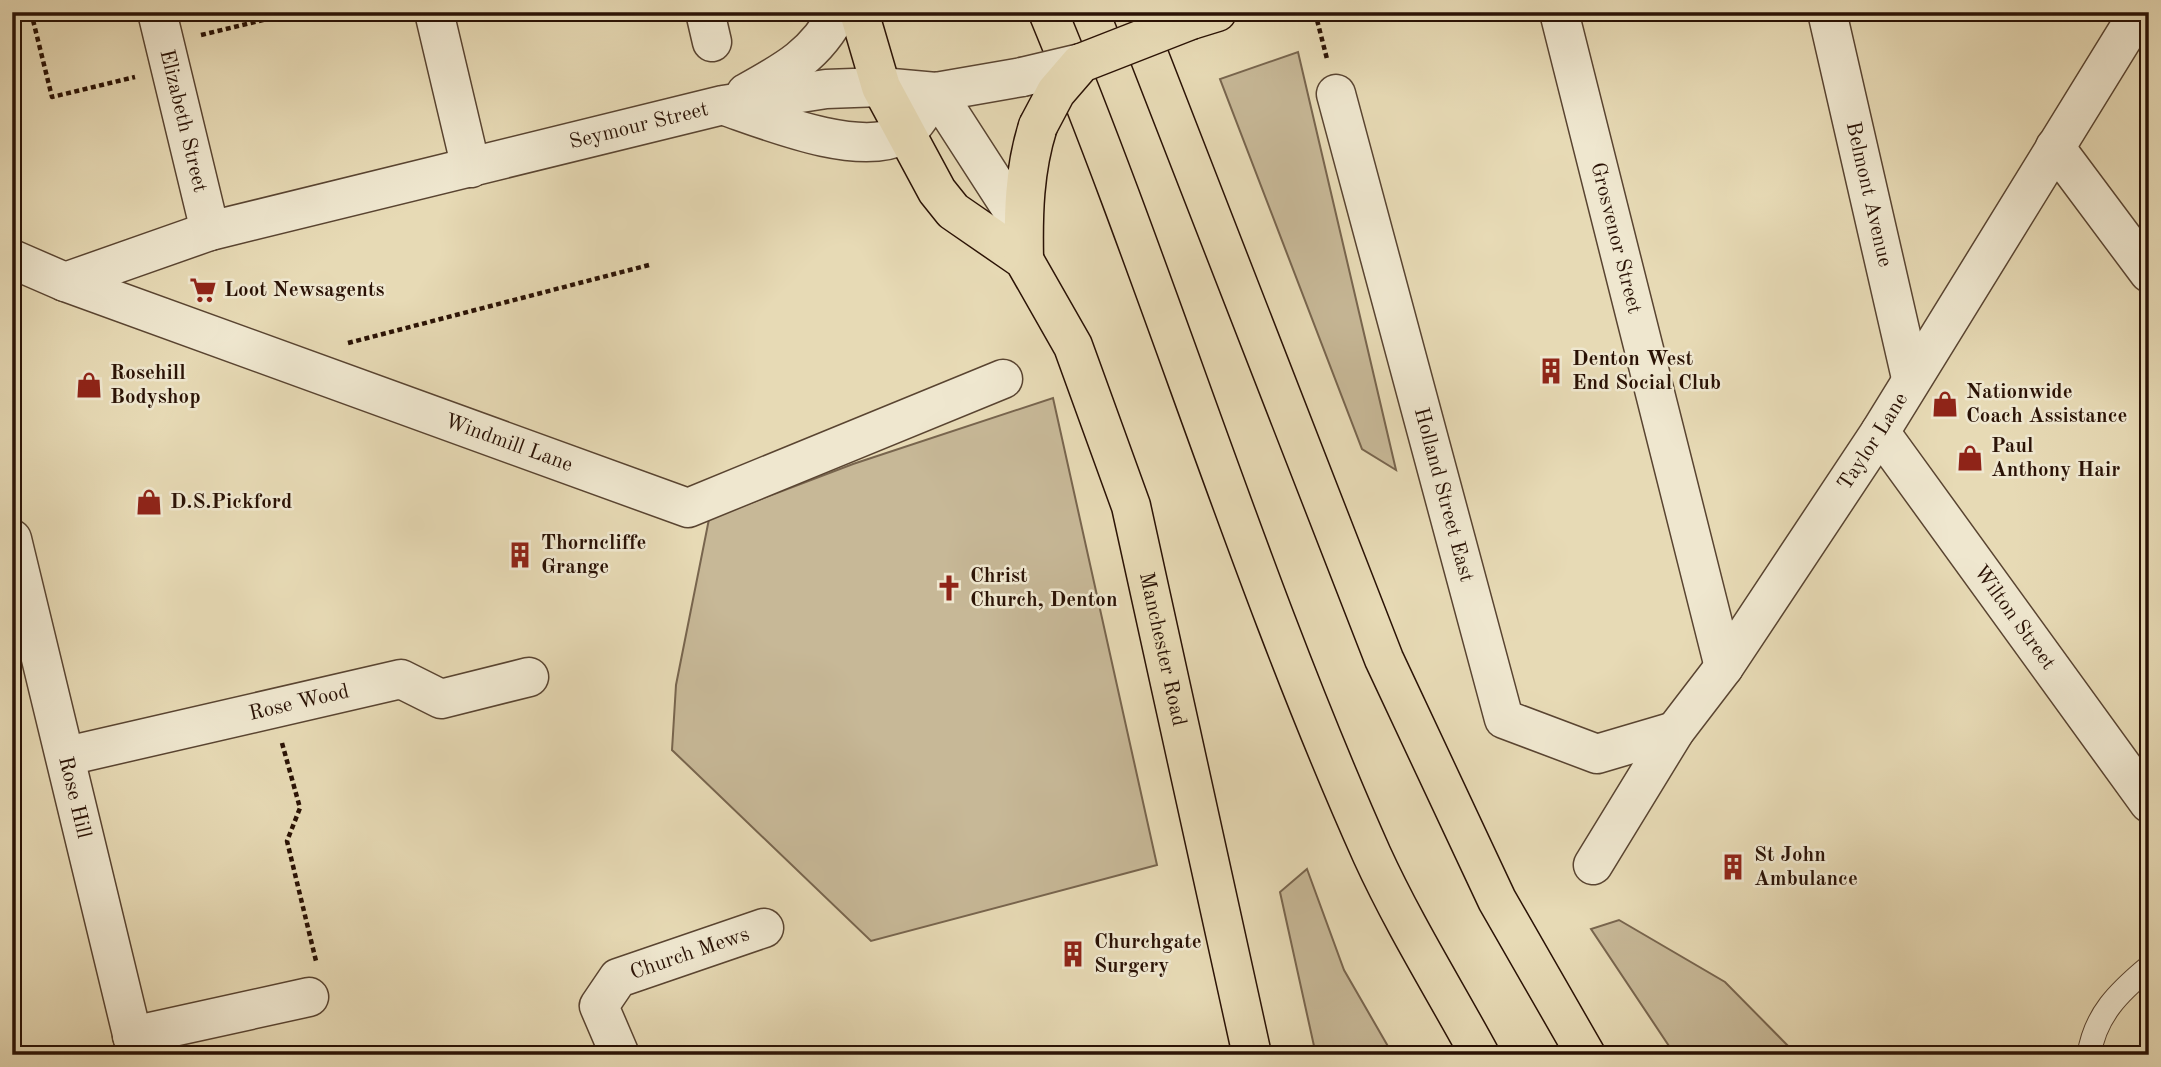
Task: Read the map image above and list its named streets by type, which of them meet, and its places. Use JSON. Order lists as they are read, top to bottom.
{
  "streets": {
    "main road": ["Seymour Street", "Manchester Road"],
    "street": [
      "Elizabeth Street",
      "Belmont Avenue",
      "Grosvenor Street",
      "Taylor Lane",
      "Windmill Lane",
      "Holland Street East",
      "Wilton Street",
      "Rose Wood",
      "Rose Hill",
      "Church Mews"
    ]
  },
  "crossings": [
    ["Elizabeth Street", "Seymour Street"],
    ["Seymour Street", "Windmill Lane"],
    ["Seymour Street", "Manchester Road"],
    ["Belmont Avenue", "Taylor Lane"],
    ["Grosvenor Street", "Taylor Lane"],
    ["Taylor Lane", "Holland Street East"],
    ["Taylor Lane", "Wilton Street"],
    ["Rose Wood", "Rose Hill"]
  ],
  "places": {
    "supermarket": ["Loot Newsagents"],
    "building": [
      "Denton West End Social Club",
      "Thorncliffe Grange",
      "St John Ambulance",
      "Churchgate Surgery"
    ],
    "shop": [
      "Rosehill Bodyshop",
      "Nationwide Coach Assistance",
      "Paul Anthony Hair",
      "D.S.Pickford"
    ],
    "church": ["Christ Church, Denton"]
  }
}
